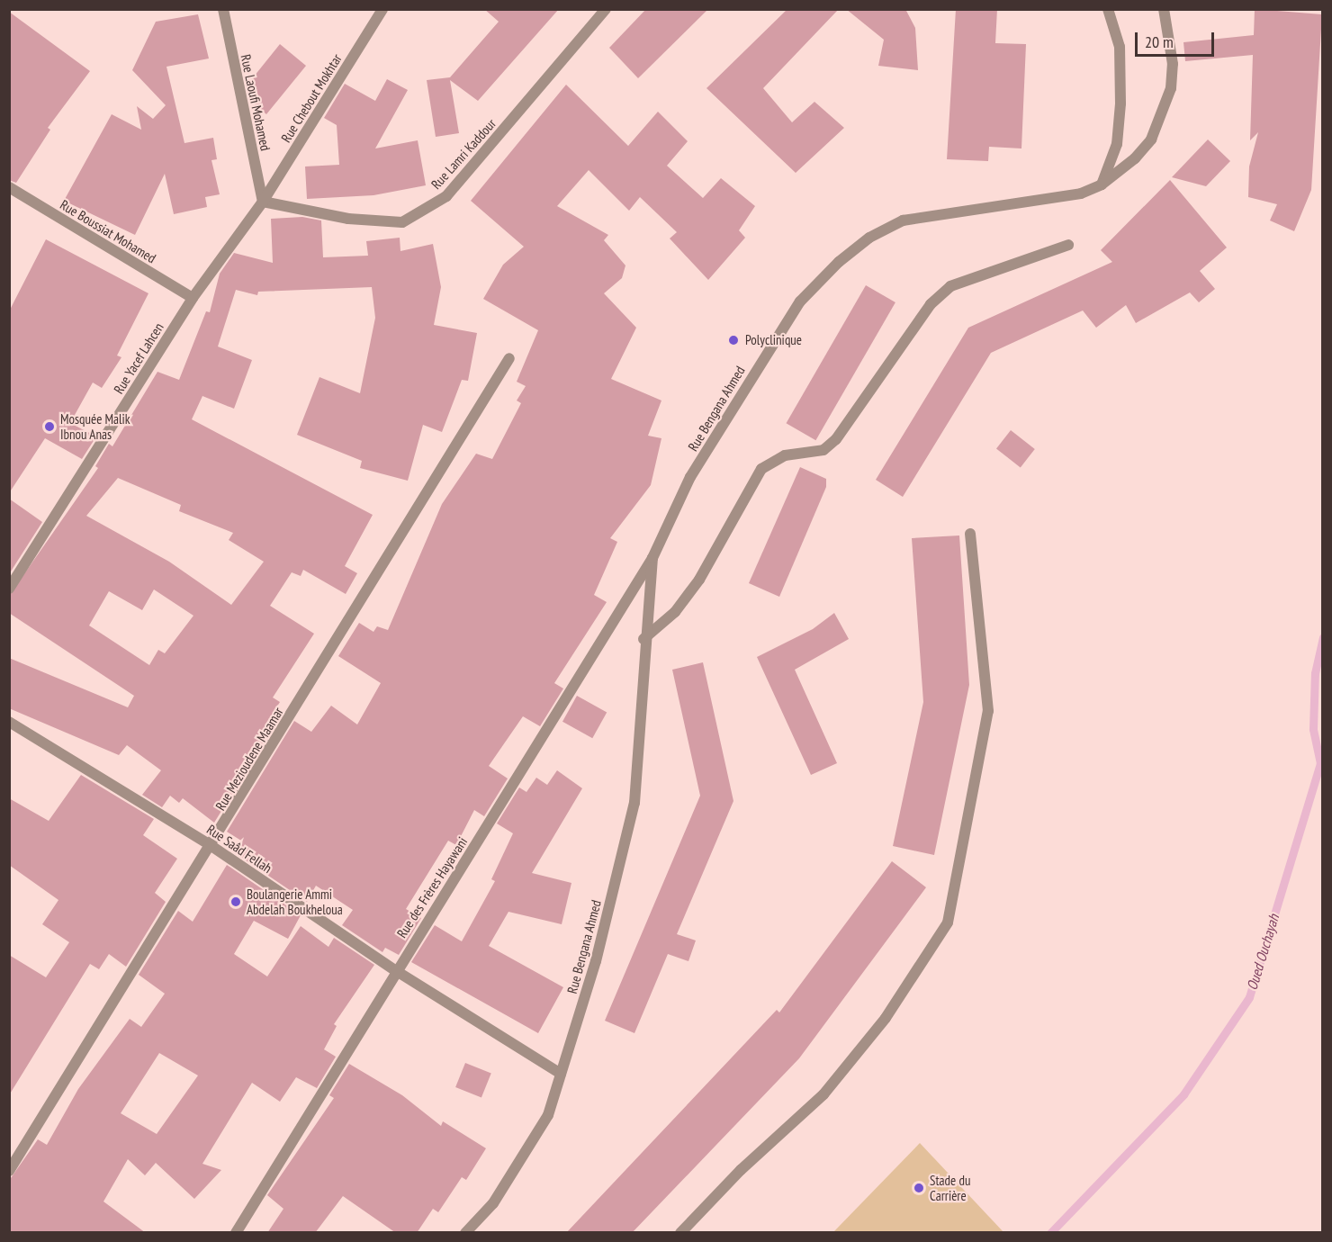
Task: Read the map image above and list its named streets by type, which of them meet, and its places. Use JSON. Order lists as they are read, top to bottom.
{
  "streets": {
    "street": [
      "Rue Chebout Mokhtar",
      "Rue Laoufi Mohamed",
      "Rue Lamri Kaddour",
      "Rue Boussiat Mohamed",
      "Rue Yacef Lahcen",
      "Rue Bengana Ahmed",
      "Rue Mezioudene Maamar",
      "Rue Saâd Fellah",
      "Rue des Frères Hayawani"
    ]
  },
  "crossings": [
    ["Rue Chebout Mokhtar", "Rue Laoufi Mohamed"],
    ["Rue Chebout Mokhtar", "Rue Lamri Kaddour"],
    ["Rue Chebout Mokhtar", "Rue Yacef Lahcen"],
    ["Rue Laoufi Mohamed", "Rue Lamri Kaddour"],
    ["Rue Laoufi Mohamed", "Rue Yacef Lahcen"],
    ["Rue Lamri Kaddour", "Rue Yacef Lahcen"],
    ["Rue Boussiat Mohamed", "Rue Yacef Lahcen"],
    ["Rue Bengana Ahmed", "Rue Saâd Fellah"],
    ["Rue Bengana Ahmed", "Rue des Frères Hayawani"],
    ["Rue Mezioudene Maamar", "Rue Saâd Fellah"],
    ["Rue Saâd Fellah", "Rue des Frères Hayawani"]
  ],
  "water": ["Oued Ouchayah"],
  "places": [
    "Polyclinique",
    "Mosquée Malik Ibnou Anas",
    "Boulangerie Ammi Abdelah Boukheloua",
    "Stade du Carrière"
  ],
  "scale_bar": "20 m"
}
